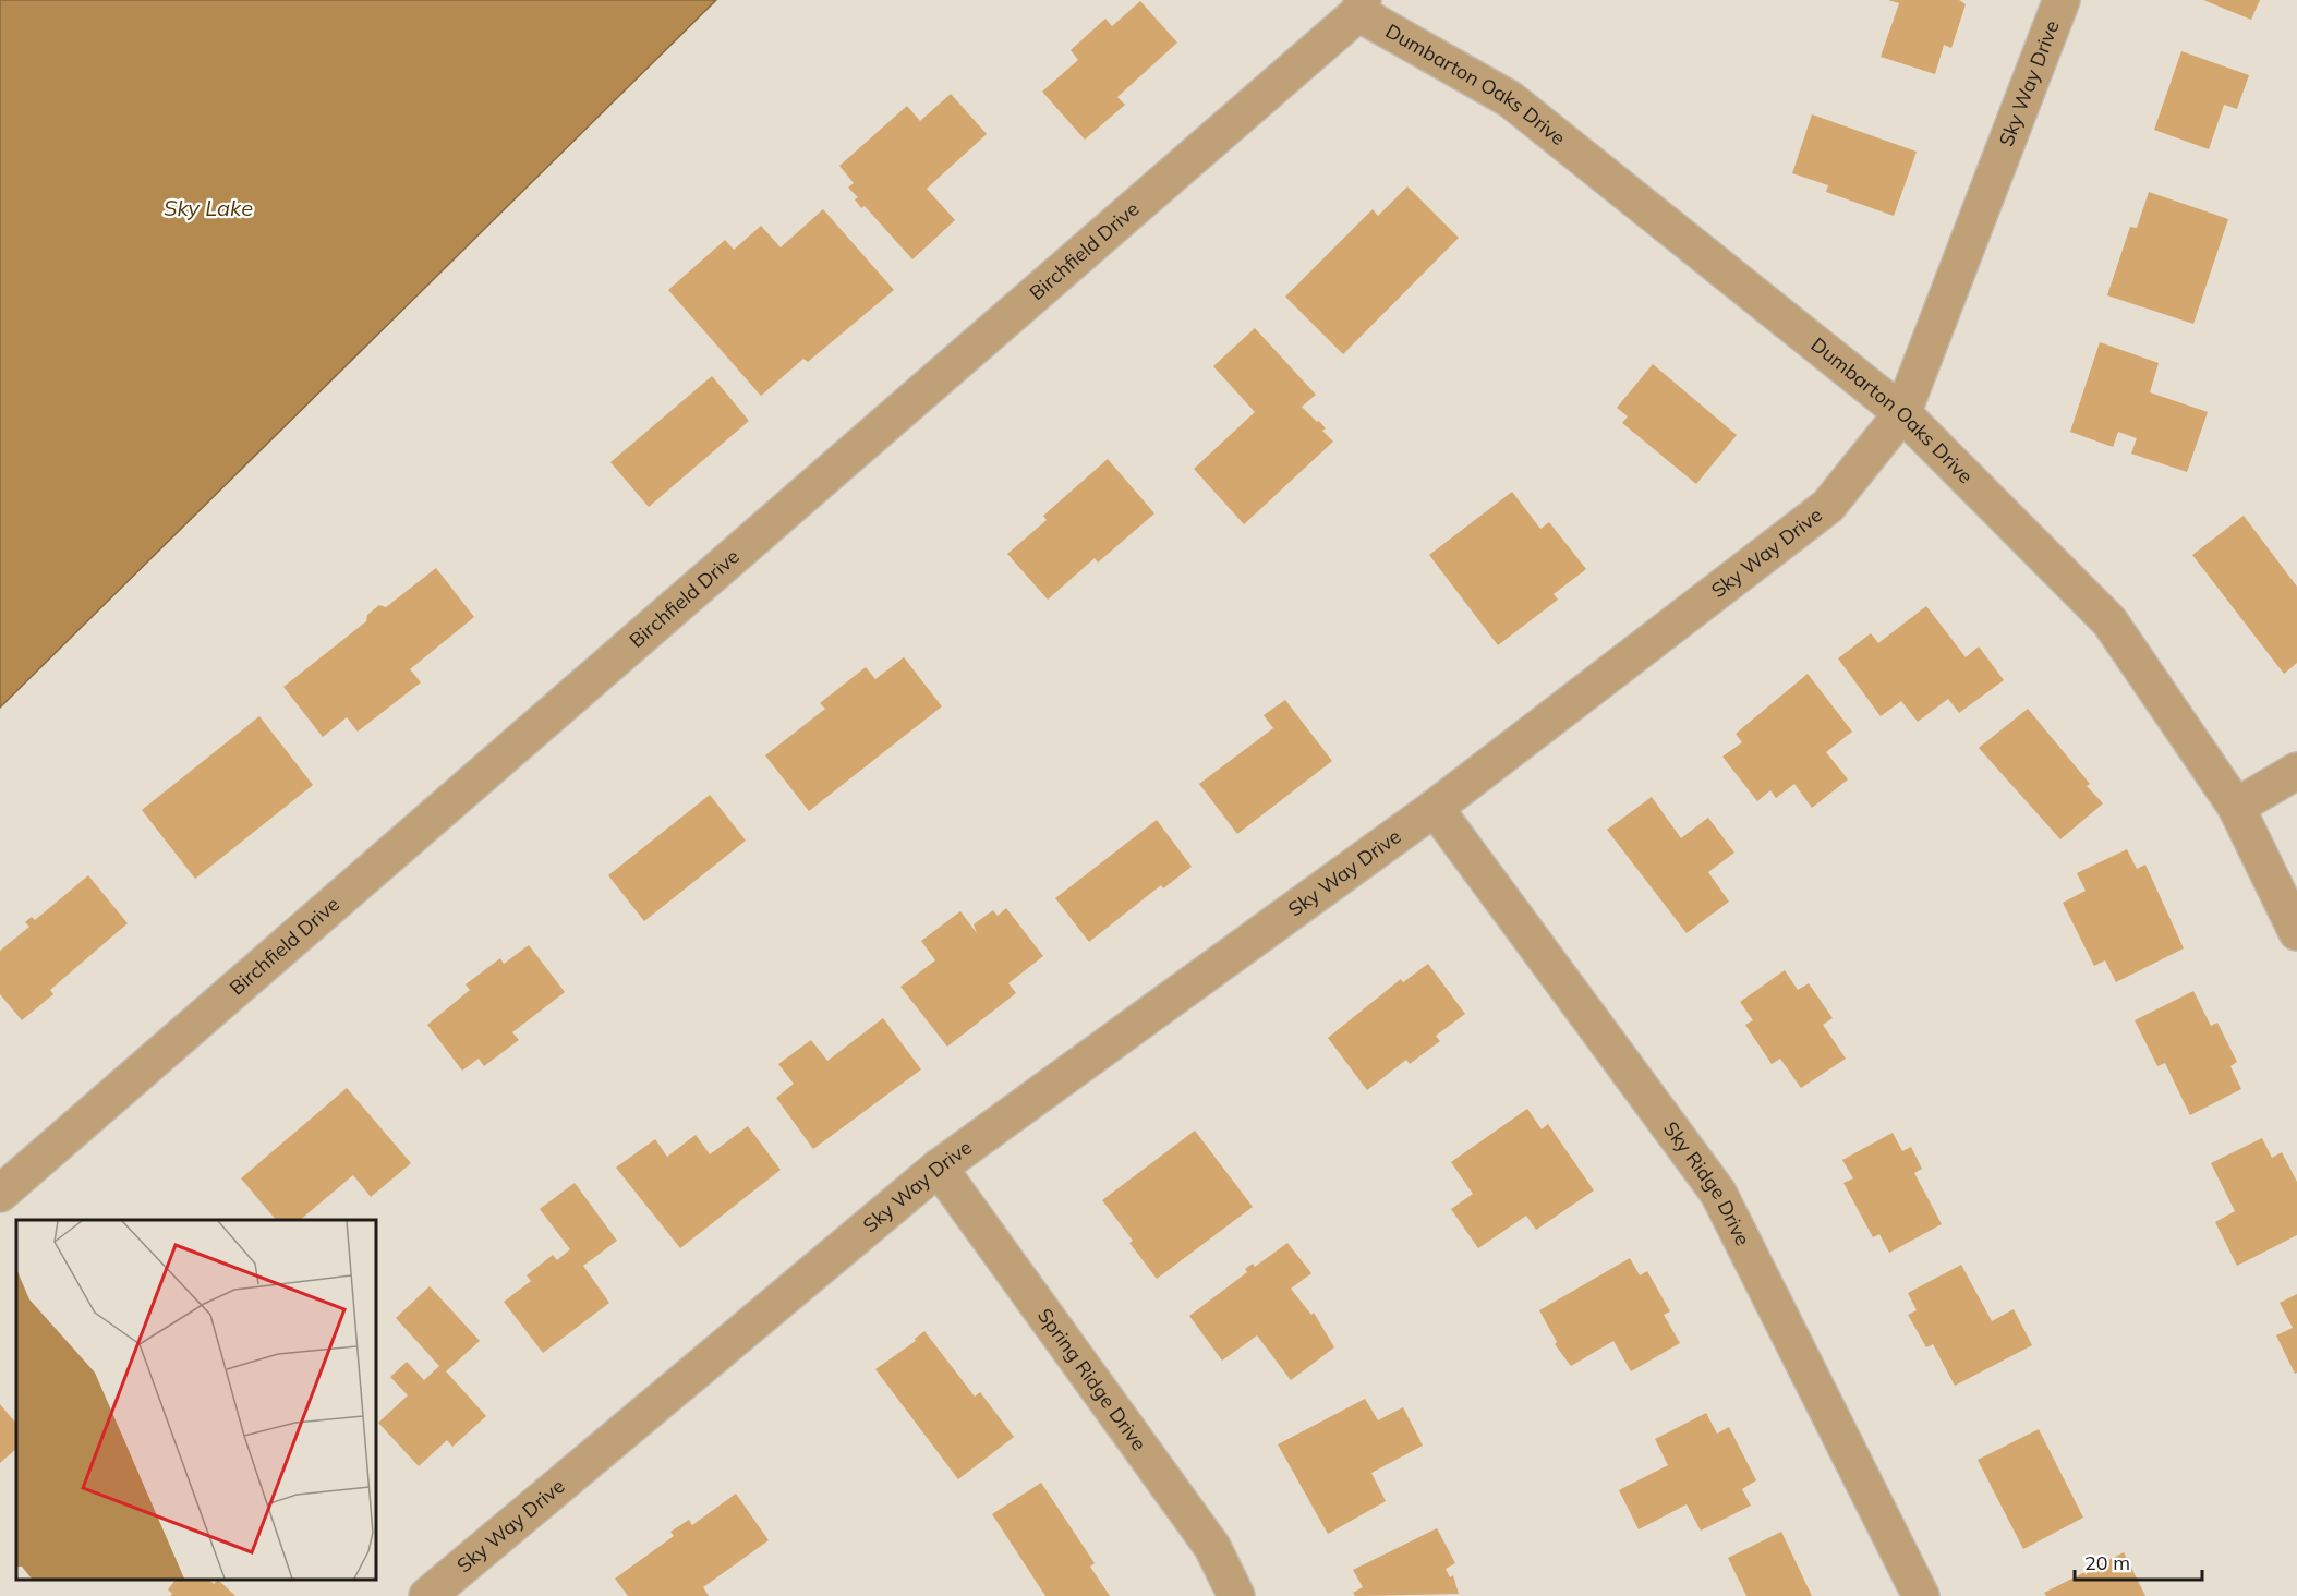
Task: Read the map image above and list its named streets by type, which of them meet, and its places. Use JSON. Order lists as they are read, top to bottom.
{
  "streets": {
    "street": [
      "Sky Way Drive",
      "Dumbarton Oaks Drive",
      "Birchfield Drive",
      "Sky Ridge Drive",
      "Spring Ridge Drive"
    ]
  },
  "crossings": [
    ["Sky Way Drive", "Dumbarton Oaks Drive"],
    ["Sky Way Drive", "Sky Ridge Drive"],
    ["Sky Way Drive", "Spring Ridge Drive"],
    ["Dumbarton Oaks Drive", "Birchfield Drive"]
  ],
  "water": ["Sky Lake"],
  "scale_bar": "20 m"
}
